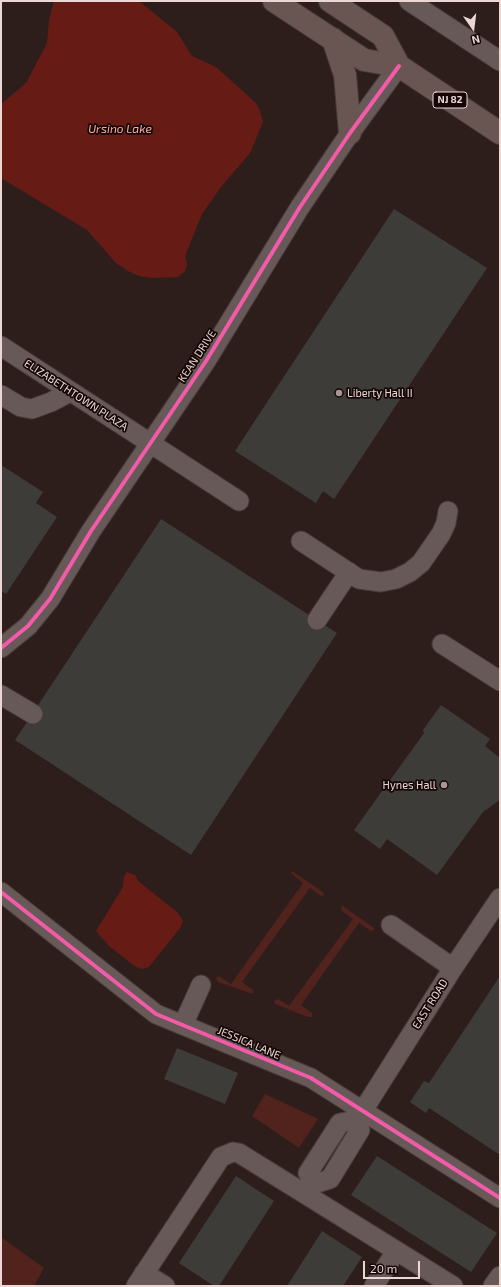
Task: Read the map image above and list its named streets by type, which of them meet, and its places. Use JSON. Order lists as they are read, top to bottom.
{
  "streets": {
    "main road": ["NJ 82"],
    "street": [
      "KEAN DRIVE",
      "ELIZABETHTOWN PLAZA",
      "EAST ROAD",
      "JESSICA LANE"
    ]
  },
  "crossings": [
    ["NJ 82", "KEAN DRIVE"],
    ["KEAN DRIVE", "ELIZABETHTOWN PLAZA"],
    ["EAST ROAD", "JESSICA LANE"]
  ],
  "water": ["Ursino Lake"],
  "places": ["Liberty Hall II", "Hynes Hall"],
  "scale_bar": "20 m",
  "north": "bottom"
}
